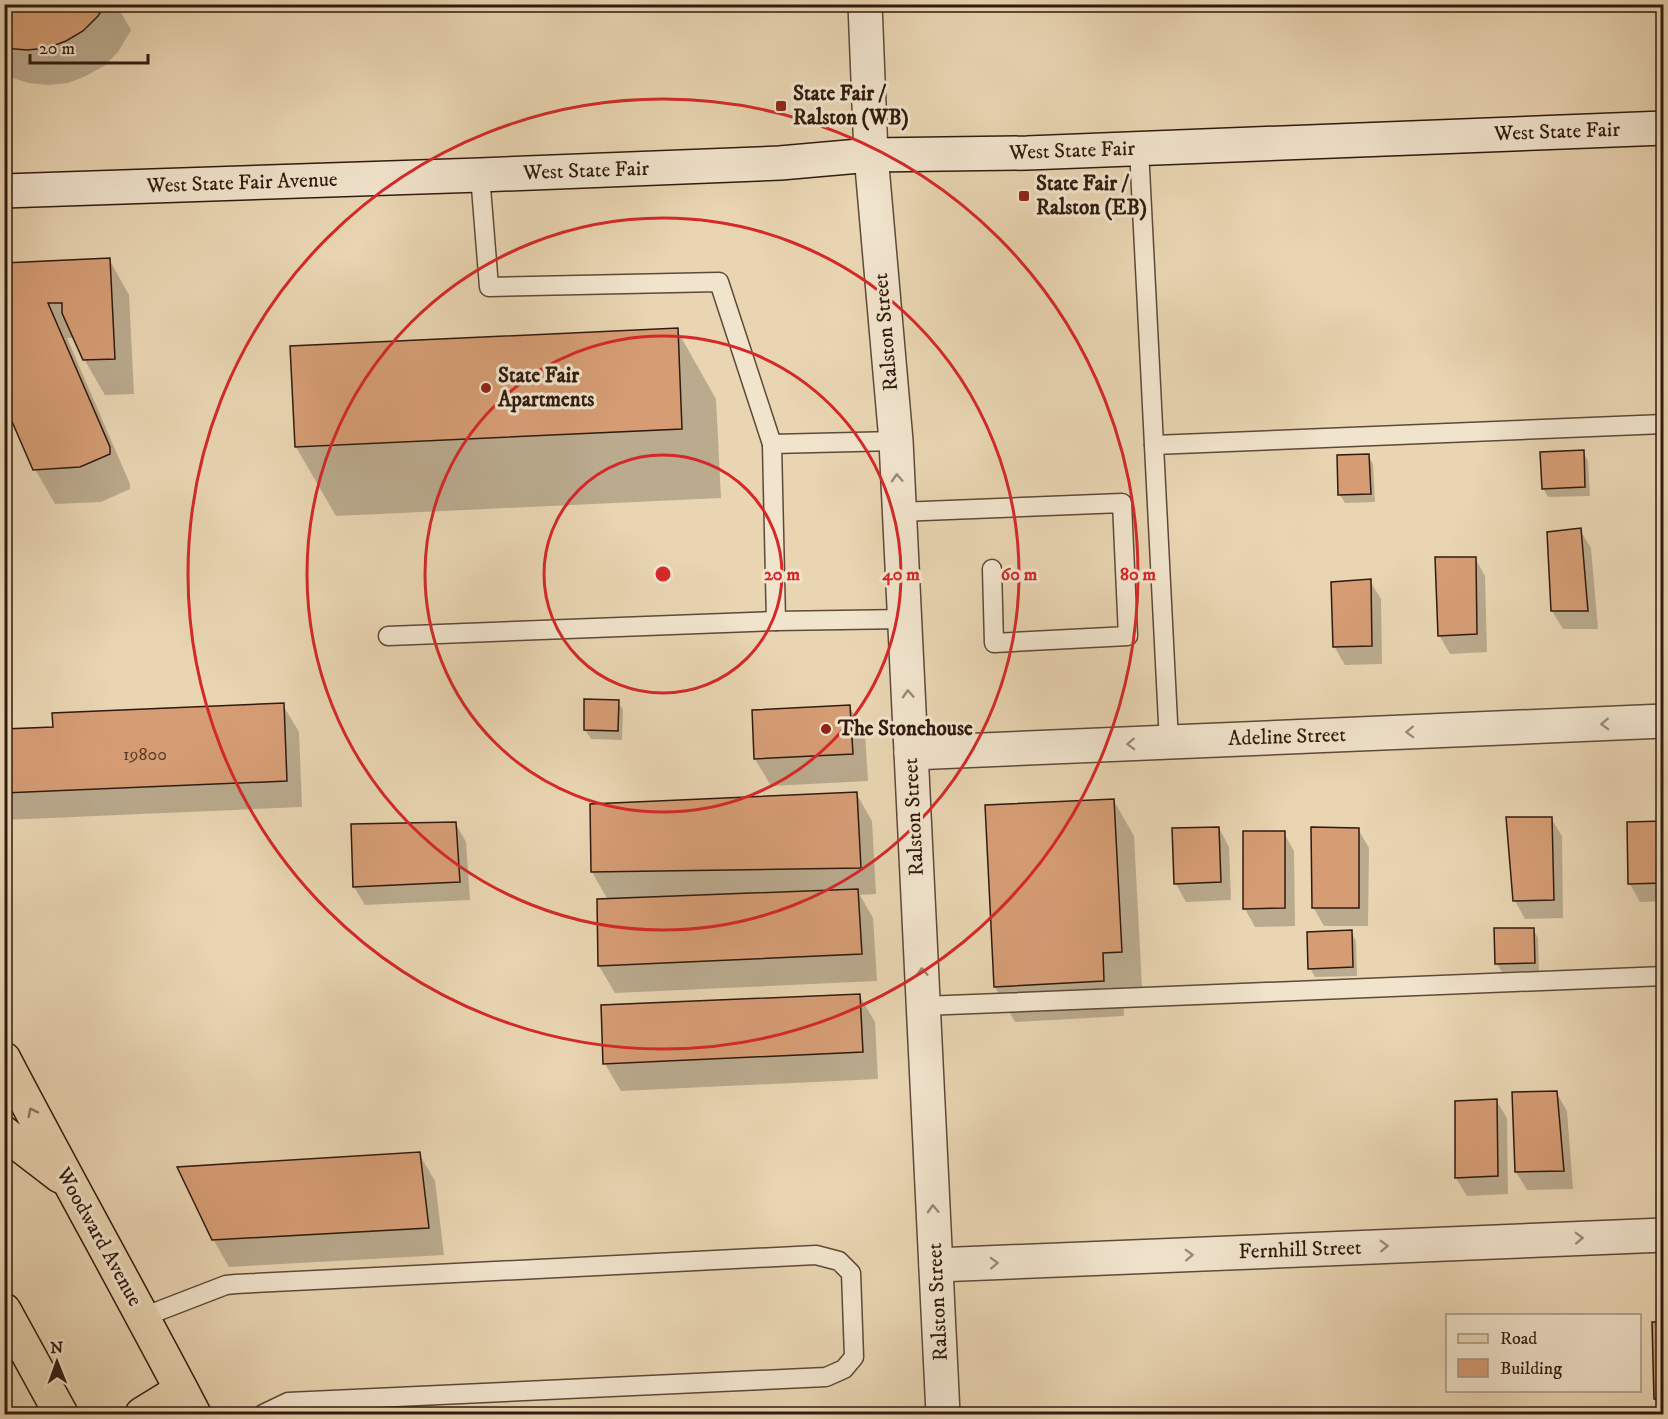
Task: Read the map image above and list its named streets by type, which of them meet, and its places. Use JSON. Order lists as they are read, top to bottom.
{
  "streets": {
    "main road": ["Woodward Avenue"],
    "street": [
      "West State Fair",
      "West State Fair Avenue",
      "Ralston Street",
      "Adeline Street",
      "Fernhill Street"
    ]
  },
  "crossings": [
    ["West State Fair", "West State Fair Avenue"],
    ["West State Fair", "Ralston Street"],
    ["Ralston Street", "Adeline Street"],
    ["Ralston Street", "Fernhill Street"]
  ],
  "one_way": ["Ralston Street", "Adeline Street", "Fernhill Street"],
  "places": {
    "transit": ["State Fair / Ralston (WB)", "State Fair / Ralston (EB)"],
    "other": ["State Fair Apartments", "The Stonehouse"]
  },
  "house_numbers": ["19800"],
  "legend": ["Road", "Building"],
  "scale_bar": "20 m",
  "north": "top",
  "rings": [
    "20 m",
    "40 m",
    "60 m",
    "80 m"
  ]
}
